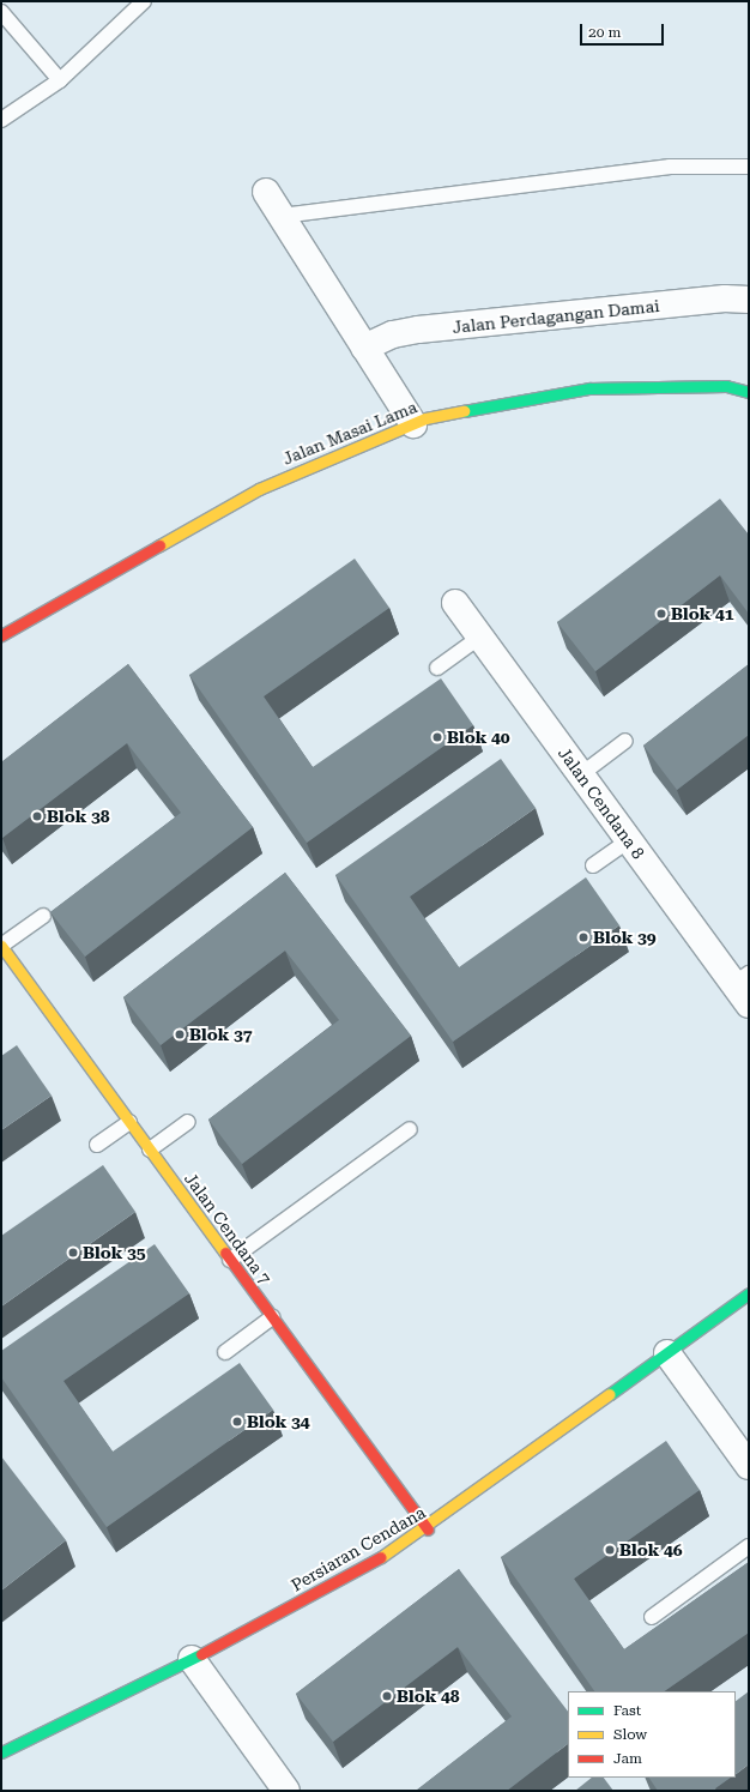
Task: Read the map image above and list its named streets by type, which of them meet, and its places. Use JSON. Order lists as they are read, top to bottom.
{
  "streets": {
    "street": [
      "Jalan Perdagangan Damai",
      "Jalan Masai Lama",
      "Jalan Cendana 8",
      "Jalan Cendana 7",
      "Persiaran Cendana"
    ]
  },
  "crossings": [
    ["Jalan Cendana 7", "Persiaran Cendana"]
  ],
  "places": [
    "Blok 41",
    "Blok 40",
    "Blok 38",
    "Blok 39",
    "Blok 37",
    "Blok 35",
    "Blok 34",
    "Blok 46",
    "Blok 48"
  ],
  "legend": ["Fast", "Slow", "Jam"],
  "scale_bar": "20 m"
}
